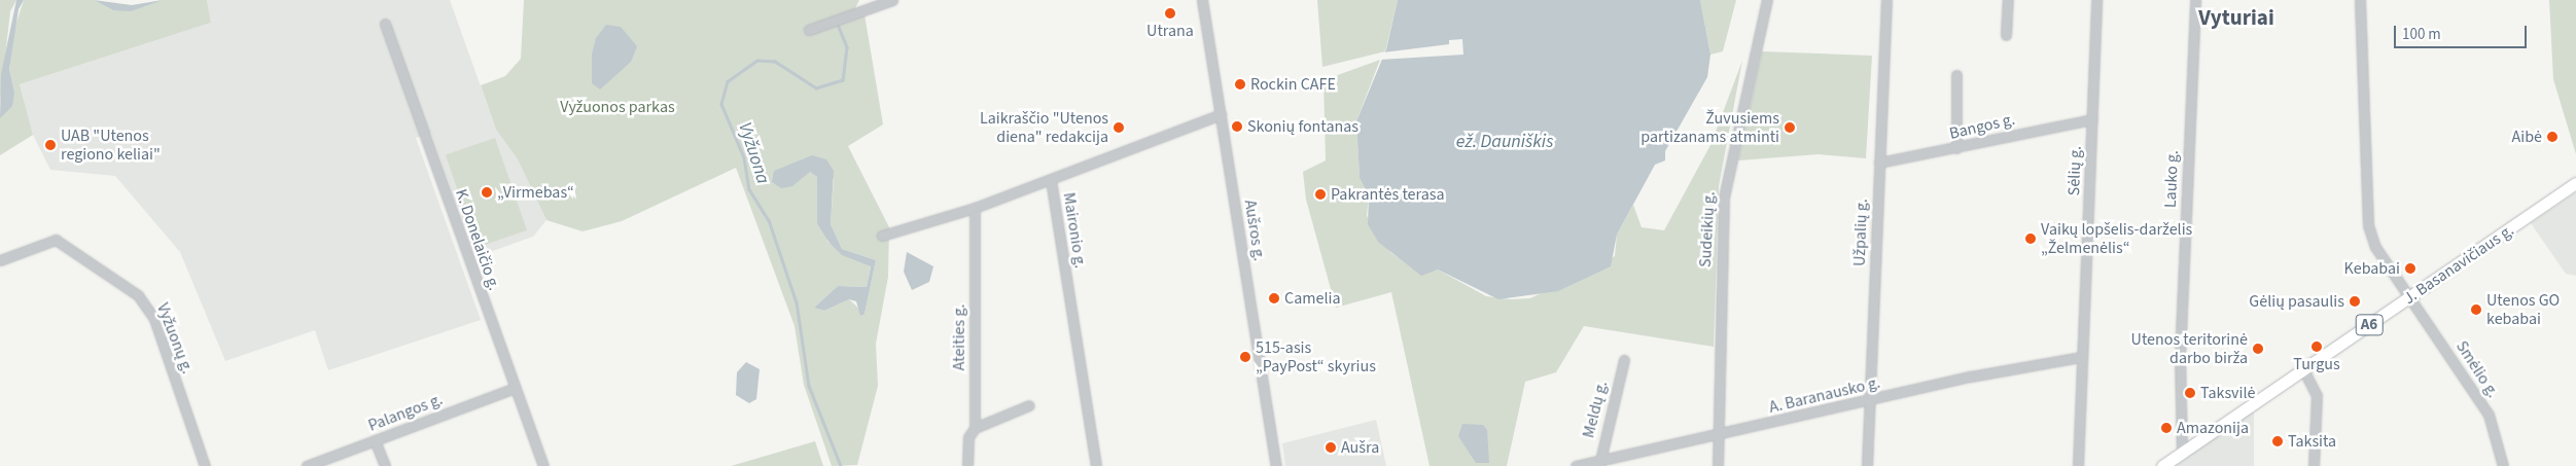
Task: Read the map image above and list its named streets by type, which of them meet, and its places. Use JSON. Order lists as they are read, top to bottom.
{
  "streets": {
    "main road": ["J. Basanavičiaus g.", "A6"],
    "street": [
      "Bangos g.",
      "Sėlių g.",
      "Lauko g.",
      "Sudeikių g.",
      "Maironio g.",
      "Aušros g.",
      "Užpalių g.",
      "K. Donelaičio g.",
      "Ateities g.",
      "Vyžuonų g.",
      "Smėlio g.",
      "A. Baranausko g.",
      "Meldų g.",
      "Palangos g."
    ]
  },
  "crossings": [
    ["Bangos g.", "Sėlių g."],
    ["Bangos g.", "Užpalių g."],
    ["Sėlių g.", "A. Baranausko g."],
    ["Lauko g.", "J. Basanavičiaus g."],
    ["Sudeikių g.", "A. Baranausko g."],
    ["Maironio g.", "Aušros g."],
    ["Užpalių g.", "A. Baranausko g."],
    ["K. Donelaičio g.", "Palangos g."],
    ["J. Basanavičiaus g.", "Smėlio g."],
    ["A. Baranausko g.", "Meldų g."]
  ],
  "districts": ["Vyturiai"],
  "water": ["ež. Dauniškis", "Vyžuona"],
  "parks": ["Vyžuonos parkas"],
  "places": [
    "Utrana",
    "Rockin CAFE",
    "Skonių fontanas",
    "Laikraščio \"Utenos diena\" redakcija",
    "Žuvusiems partizanams atminti",
    "Aibė",
    "UAB \"Utenos regiono keliai\"",
    "„Virmebas“",
    "Pakrantės terasa",
    "Vaikų lopšelis-darželis „Želmenėlis“",
    "Kebabai",
    "Camelia",
    "Gėlių pasaulis",
    "Utenos GO kebabai",
    "Turgus",
    "Utenos teritorinė darbo birža",
    "515-asis „PayPost“ skyrius",
    "Taksvilė",
    "Amazonija",
    "Taksita",
    "Aušra"
  ],
  "scale_bar": "100 m"
}
